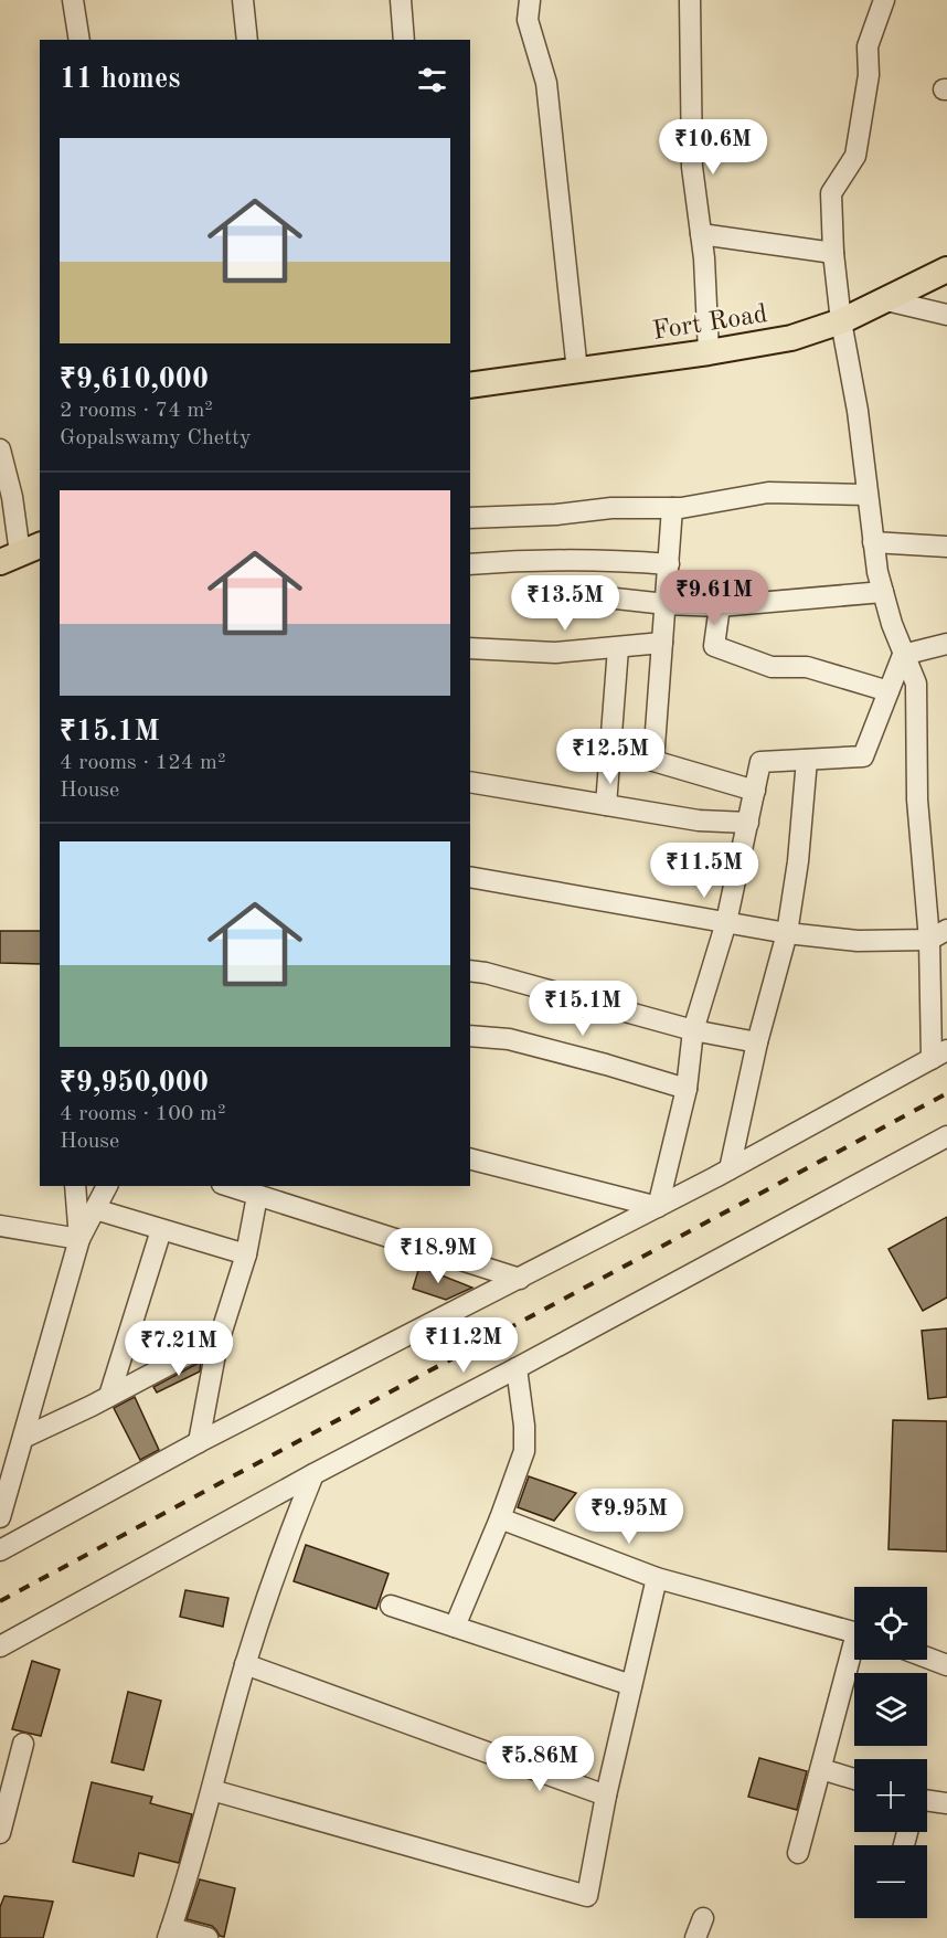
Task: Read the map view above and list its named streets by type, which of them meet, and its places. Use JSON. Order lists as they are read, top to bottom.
{
  "streets": {
    "main road": ["Fort Road"]
  },
  "page": {
    "heading": "11 homes",
    "price": [
      "₹10.6M",
      "₹9.61M",
      "₹13.5M",
      "₹12.5M",
      "₹11.5M",
      "₹15.1M",
      "₹18.9M",
      "₹11.2M",
      "₹7.21M",
      "₹9.95M",
      "₹5.86M"
    ],
    "list": [
      {
        "name": "₹9,610,000",
        "note": "2 rooms · 74 m² · Gopalswamy Chetty"
      },
      {
        "name": "₹15.1M",
        "note": "4 rooms · 124 m² · House"
      },
      {
        "name": "₹9,950,000",
        "note": "4 rooms · 100 m² · House"
      }
    ],
    "map_buttons": ["+", "−"]
  }
}
